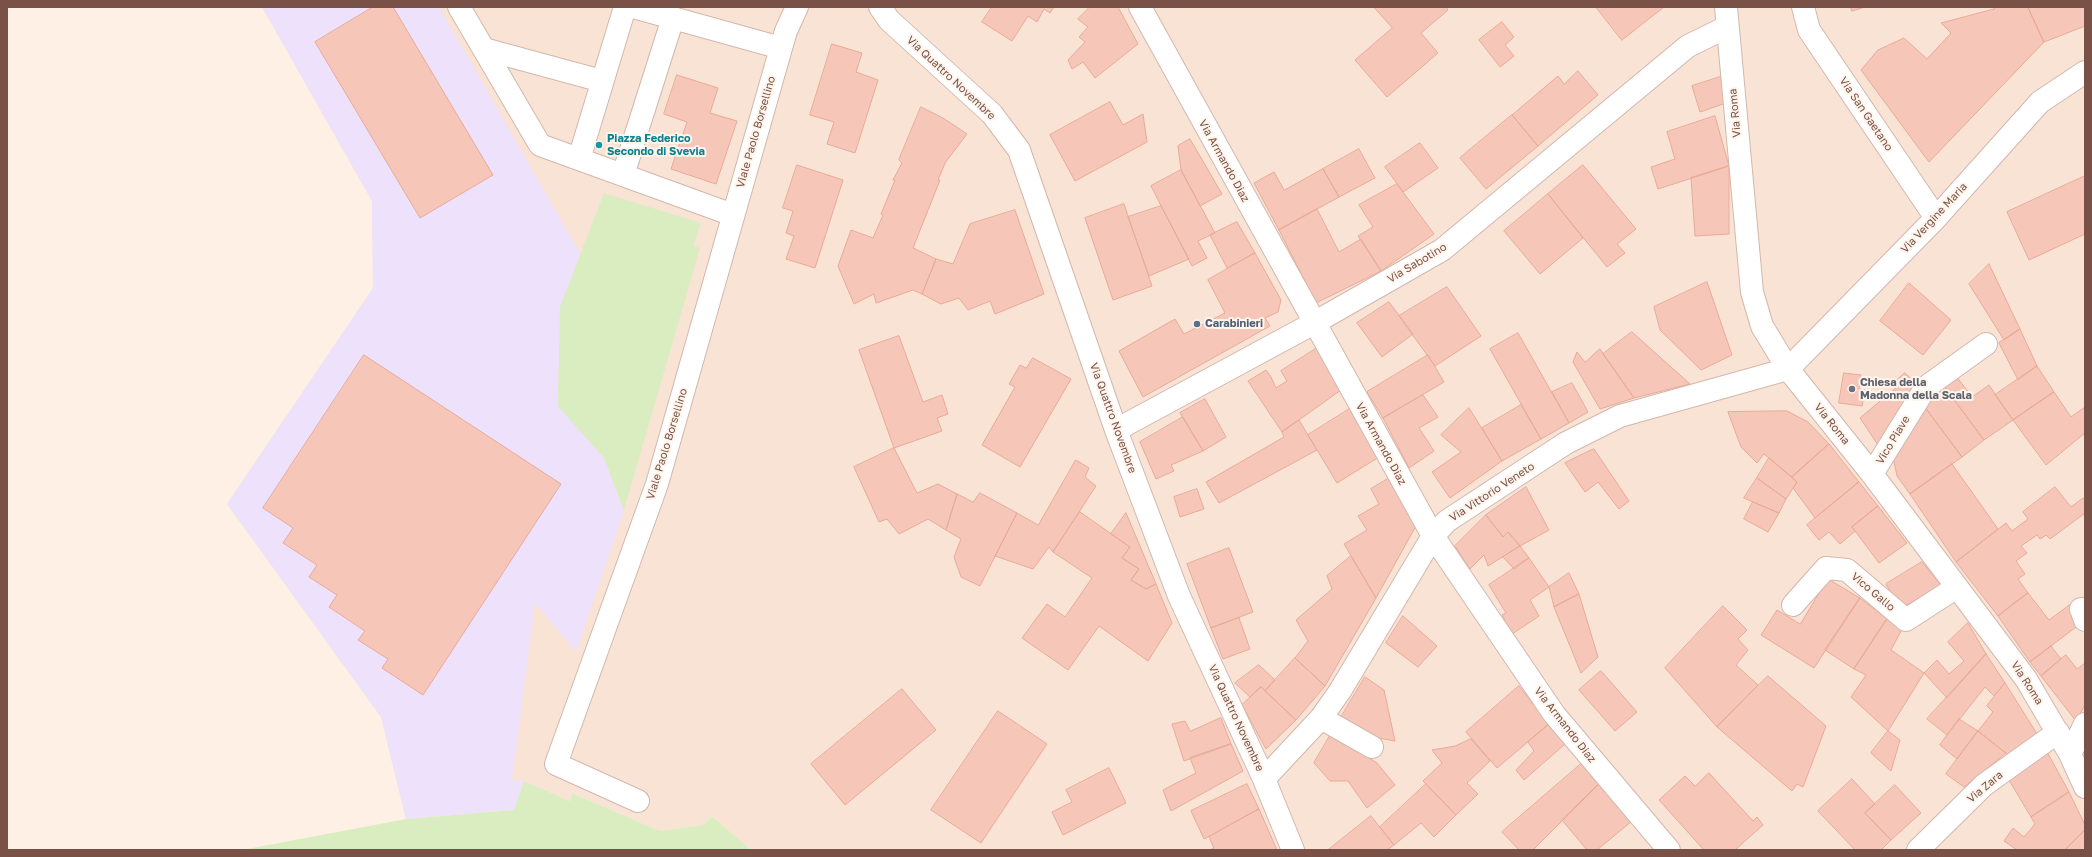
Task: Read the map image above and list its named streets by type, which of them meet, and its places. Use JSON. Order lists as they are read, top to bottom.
{
  "streets": {
    "street": [
      "Via Quattro Novembre",
      "Via Roma",
      "Via San Gaetano",
      "Viale Paolo Borsellino",
      "Via Armando Diaz",
      "Via Vergine Maria",
      "Via Sabotino",
      "Vico Piave",
      "Via Vittorio Veneto",
      "Vico Gallo",
      "Via Zara"
    ]
  },
  "crossings": [
    ["Via Quattro Novembre", "Via Sabotino"],
    ["Via Quattro Novembre", "Via Vittorio Veneto"],
    ["Via Roma", "Via Vergine Maria"],
    ["Via Roma", "Via Sabotino"],
    ["Via Roma", "Vico Piave"],
    ["Via Roma", "Via Vittorio Veneto"],
    ["Via Roma", "Vico Gallo"],
    ["Via Roma", "Via Zara"],
    ["Via San Gaetano", "Via Vergine Maria"],
    ["Via Armando Diaz", "Via Sabotino"],
    ["Via Armando Diaz", "Via Vittorio Veneto"],
    ["Via Vergine Maria", "Via Vittorio Veneto"]
  ],
  "places": ["Piazza Federico Secondo di Svevia", "Carabinieri", "Chiesa della Madonna della Scala"]
}
